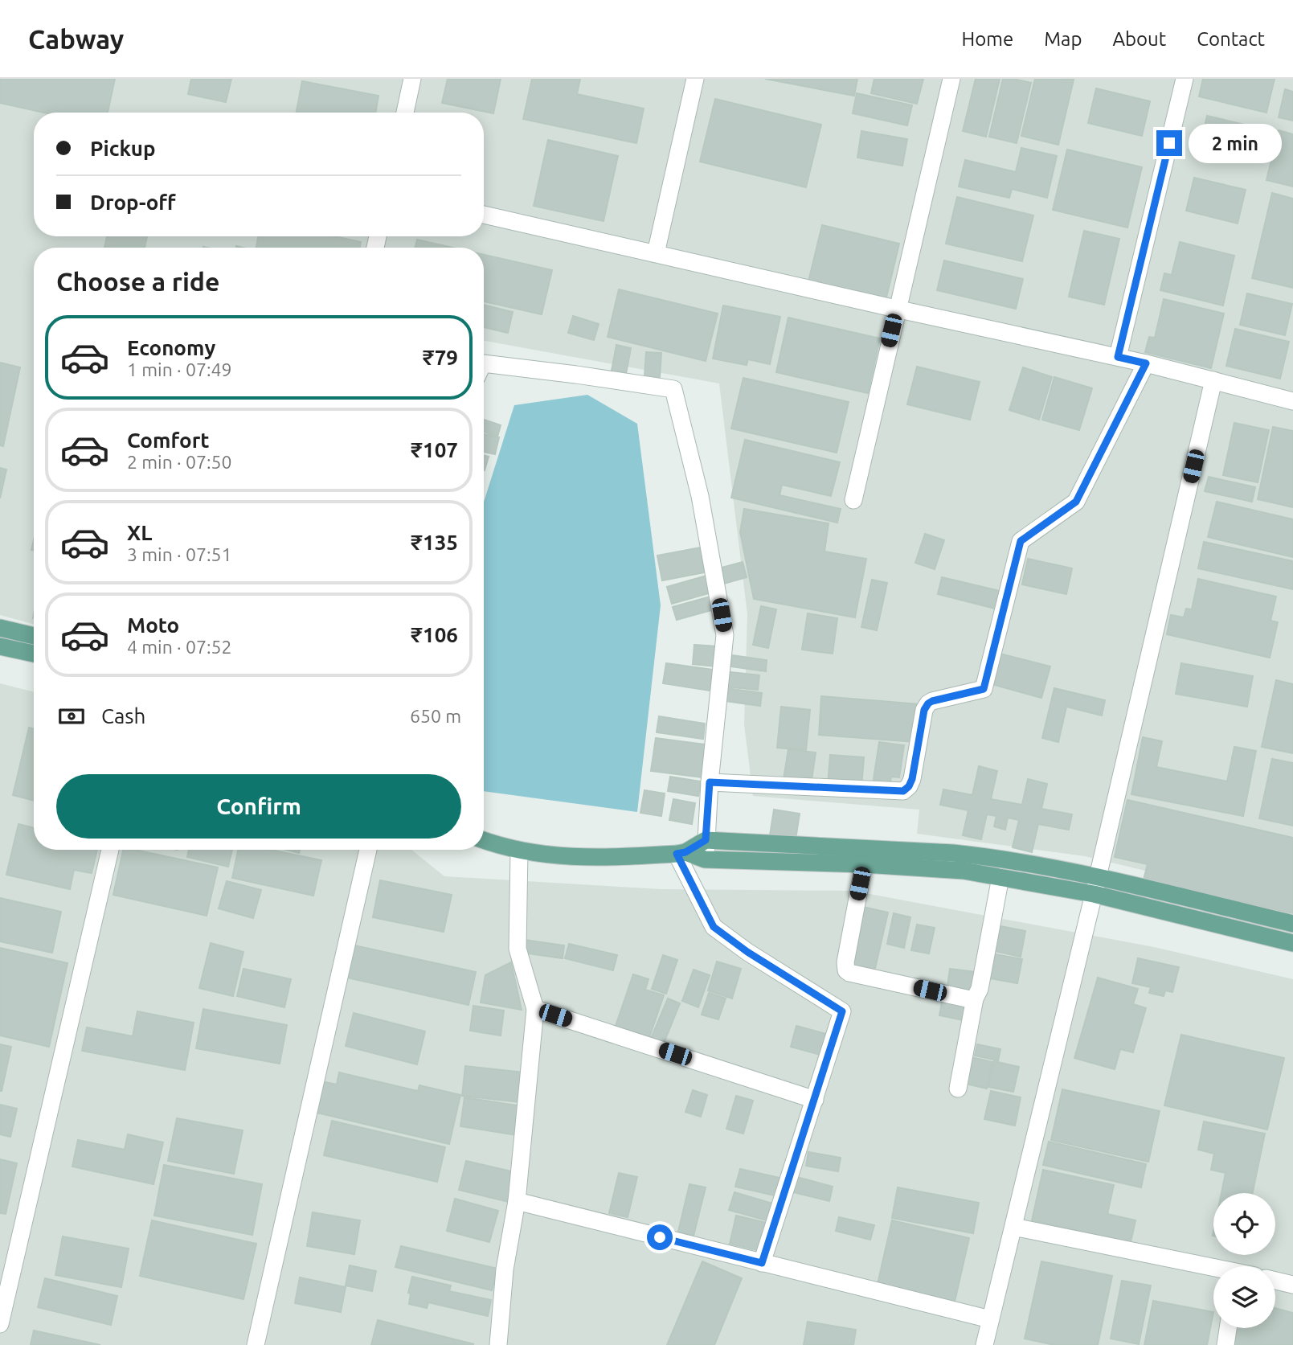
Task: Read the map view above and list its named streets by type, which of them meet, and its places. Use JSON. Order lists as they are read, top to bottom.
{
  "page": {
    "header": "Cabway",
    "nav": [
      "Home",
      "Map",
      "About",
      "Contact"
    ],
    "banner": ["Pickup", "Drop-off"],
    "bubble": "2 min",
    "heading": "Choose a ride",
    "list": [
      {
        "name": "Economy",
        "note": "1 min · 07:49",
        "value": "₹79"
      },
      {
        "name": "Comfort",
        "note": "2 min · 07:50",
        "value": "₹107"
      },
      {
        "name": "XL",
        "note": "3 min · 07:51",
        "value": "₹135"
      },
      {
        "name": "Moto",
        "note": "4 min · 07:52",
        "value": "₹106"
      }
    ],
    "pay": ["Cash", "650 m"],
    "buttons": "Confirm"
  }
}
